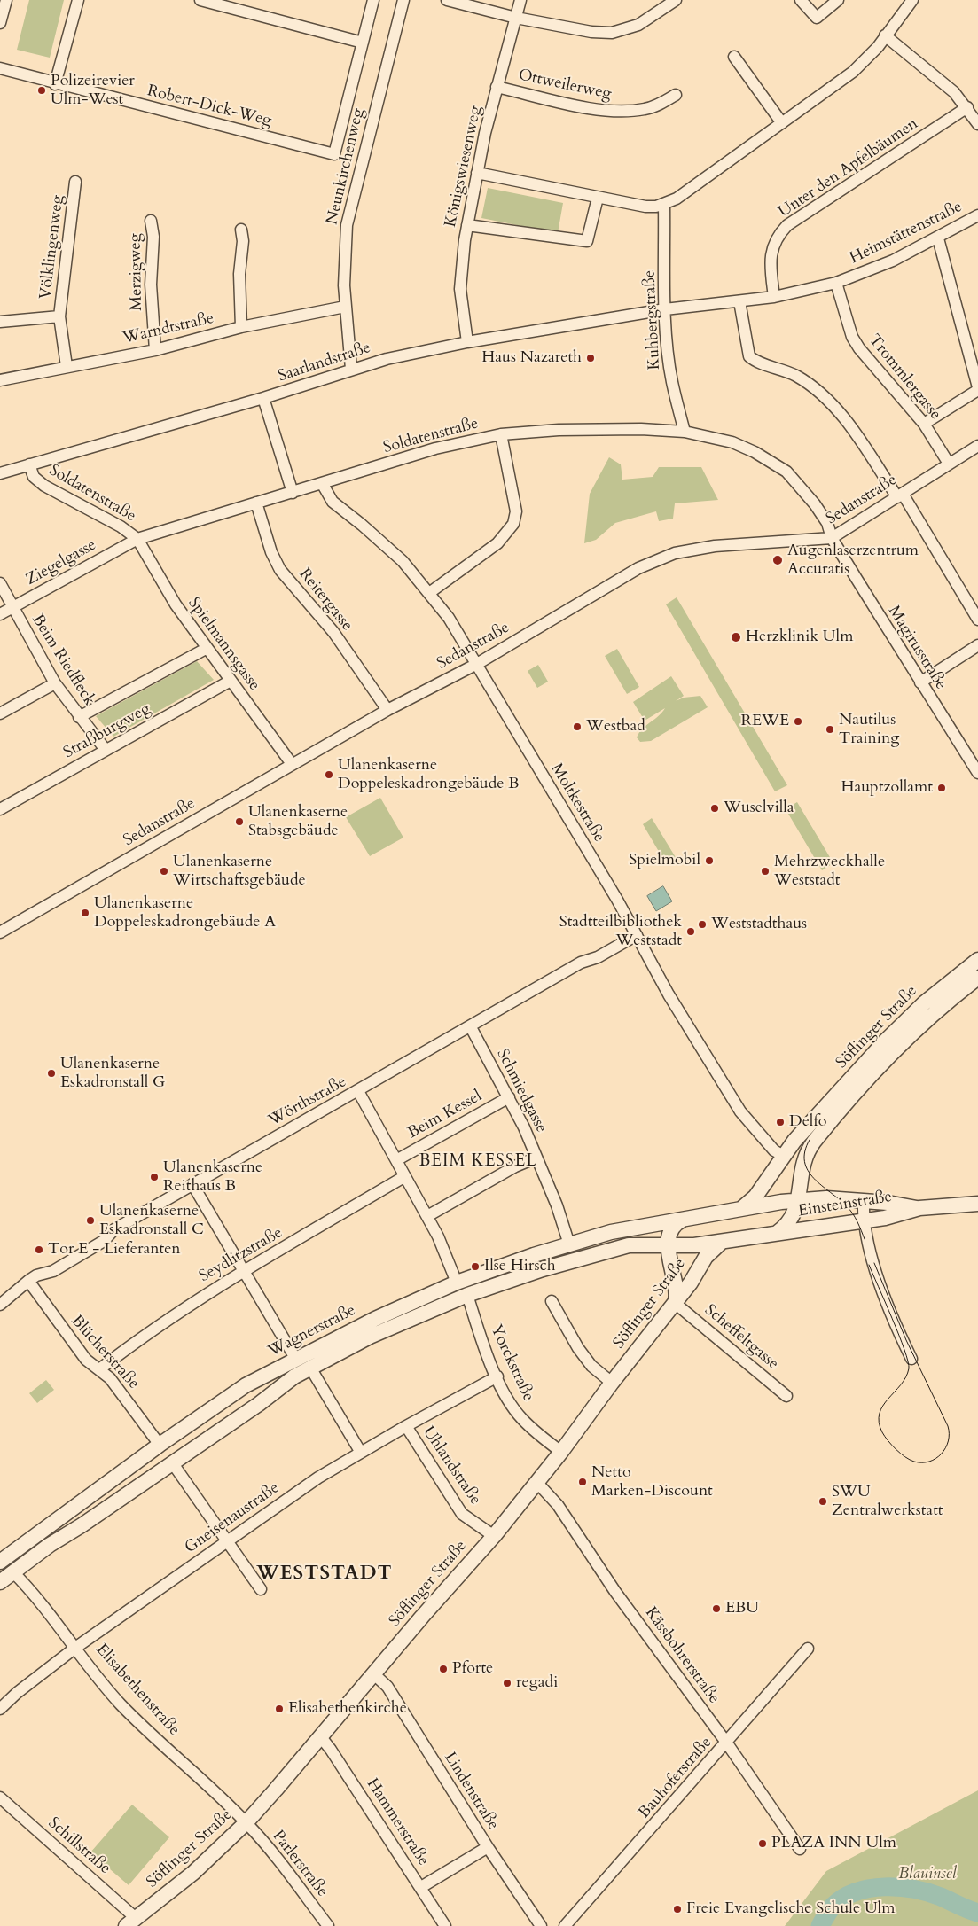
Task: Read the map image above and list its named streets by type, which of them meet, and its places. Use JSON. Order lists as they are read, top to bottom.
{
  "streets": {
    "street": [
      "Ottweilerweg",
      "Robert-Dick-Weg",
      "Neunkirchenweg",
      "Königswiesenweg",
      "Unter den Apfelbäumen",
      "Heimstättenstraße",
      "Völklingenweg",
      "Merzigweg",
      "Kuhbergstraße",
      "Warndtstraße",
      "Saarlandstraße",
      "Trommlergasse",
      "Soldatenstraße",
      "Sedanstraße",
      "Ziegelgasse",
      "Reitergasse",
      "Spielmannsgasse",
      "Magirusstraße",
      "Beim Riedfleck",
      "Straßburgweg",
      "Moltkestraße",
      "Söflinger Straße",
      "Schmiedgasse",
      "Wörthstraße",
      "Beim Kessel",
      "Einsteinstraße",
      "Seydlitzstraße",
      "Wagnerstraße",
      "Scheffeltgasse",
      "Blücherstraße",
      "Yorckstraße",
      "Uhlandstraße",
      "Gneisenaustraße",
      "Kässbohrerstraße",
      "Elisabethenstraße",
      "Bauhoferstraße",
      "Lindenstraße",
      "Hammerstraße",
      "Schillstraße",
      "Parlerstraße"
    ]
  },
  "crossings": [
    ["Ottweilerweg", "Königswiesenweg"],
    ["Neunkirchenweg", "Warndtstraße"],
    ["Neunkirchenweg", "Saarlandstraße"],
    ["Königswiesenweg", "Saarlandstraße"],
    ["Unter den Apfelbäumen", "Heimstättenstraße"],
    ["Heimstättenstraße", "Kuhbergstraße"],
    ["Heimstättenstraße", "Saarlandstraße"],
    ["Heimstättenstraße", "Trommlergasse"],
    ["Völklingenweg", "Warndtstraße"],
    ["Merzigweg", "Warndtstraße"],
    ["Kuhbergstraße", "Saarlandstraße"],
    ["Kuhbergstraße", "Soldatenstraße"],
    ["Saarlandstraße", "Soldatenstraße"],
    ["Trommlergasse", "Sedanstraße"],
    ["Soldatenstraße", "Sedanstraße"],
    ["Soldatenstraße", "Ziegelgasse"],
    ["Soldatenstraße", "Reitergasse"],
    ["Soldatenstraße", "Spielmannsgasse"],
    ["Soldatenstraße", "Magirusstraße"],
    ["Soldatenstraße", "Moltkestraße"],
    ["Sedanstraße", "Reitergasse"],
    ["Sedanstraße", "Spielmannsgasse"],
    ["Sedanstraße", "Magirusstraße"],
    ["Sedanstraße", "Moltkestraße"],
    ["Ziegelgasse", "Spielmannsgasse"],
    ["Ziegelgasse", "Beim Riedfleck"],
    ["Spielmannsgasse", "Straßburgweg"],
    ["Beim Riedfleck", "Straßburgweg"],
    ["Moltkestraße", "Söflinger Straße"],
    ["Moltkestraße", "Wörthstraße"],
    ["Söflinger Straße", "Einsteinstraße"],
    ["Söflinger Straße", "Wagnerstraße"],
    ["Söflinger Straße", "Scheffeltgasse"],
    ["Söflinger Straße", "Yorckstraße"],
    ["Söflinger Straße", "Uhlandstraße"],
    ["Söflinger Straße", "Kässbohrerstraße"],
    ["Söflinger Straße", "Elisabethenstraße"],
    ["Söflinger Straße", "Lindenstraße"],
    ["Söflinger Straße", "Hammerstraße"],
    ["Söflinger Straße", "Schillstraße"],
    ["Söflinger Straße", "Parlerstraße"],
    ["Schmiedgasse", "Wörthstraße"],
    ["Schmiedgasse", "Beim Kessel"],
    ["Schmiedgasse", "Wagnerstraße"],
    ["Wörthstraße", "Blücherstraße"],
    ["Einsteinstraße", "Wagnerstraße"],
    ["Seydlitzstraße", "Blücherstraße"],
    ["Wagnerstraße", "Blücherstraße"],
    ["Wagnerstraße", "Yorckstraße"],
    ["Wagnerstraße", "Elisabethenstraße"],
    ["Yorckstraße", "Gneisenaustraße"],
    ["Uhlandstraße", "Gneisenaustraße"],
    ["Gneisenaustraße", "Elisabethenstraße"],
    ["Kässbohrerstraße", "Bauhoferstraße"],
    ["Elisabethenstraße", "Parlerstraße"]
  ],
  "districts": ["BEIM KESSEL", "WESTSTADT"],
  "parks": ["Blauinsel"],
  "places": [
    "Polizeirevier Ulm-West",
    "Haus Nazareth",
    "Augenlaserzentrum Accuratis",
    "Herzklinik Ulm",
    "REWE",
    "Westbad",
    "Nautilus Training",
    "Ulanenkaserne Doppeleskadrongebäude B",
    "Hauptzollamt",
    "Wuselvilla",
    "Ulanenkaserne Stabsgebäude",
    "Spielmobil",
    "Ulanenkaserne Wirtschaftsgebäude",
    "Mehrzweckhalle Weststadt",
    "Ulanenkaserne Doppeleskadrongebäude A",
    "Weststadthaus",
    "Stadtteilbibliothek Weststadt",
    "Ulanenkaserne Eskadronstall G",
    "Delfo",
    "Ulanenkaserne Reithaus B",
    "Ulanenkaserne Eskadronstall C",
    "Tor E - Lieferanten",
    "Ilse Hirsch",
    "Netto Marken-Discount",
    "SWU Zentralwerkstatt",
    "EBU",
    "Pforte",
    "regadi",
    "Elisabethenkirche",
    "PLAZA INN Ulm",
    "Freie Evangelische Schule Ulm"
  ]
}
